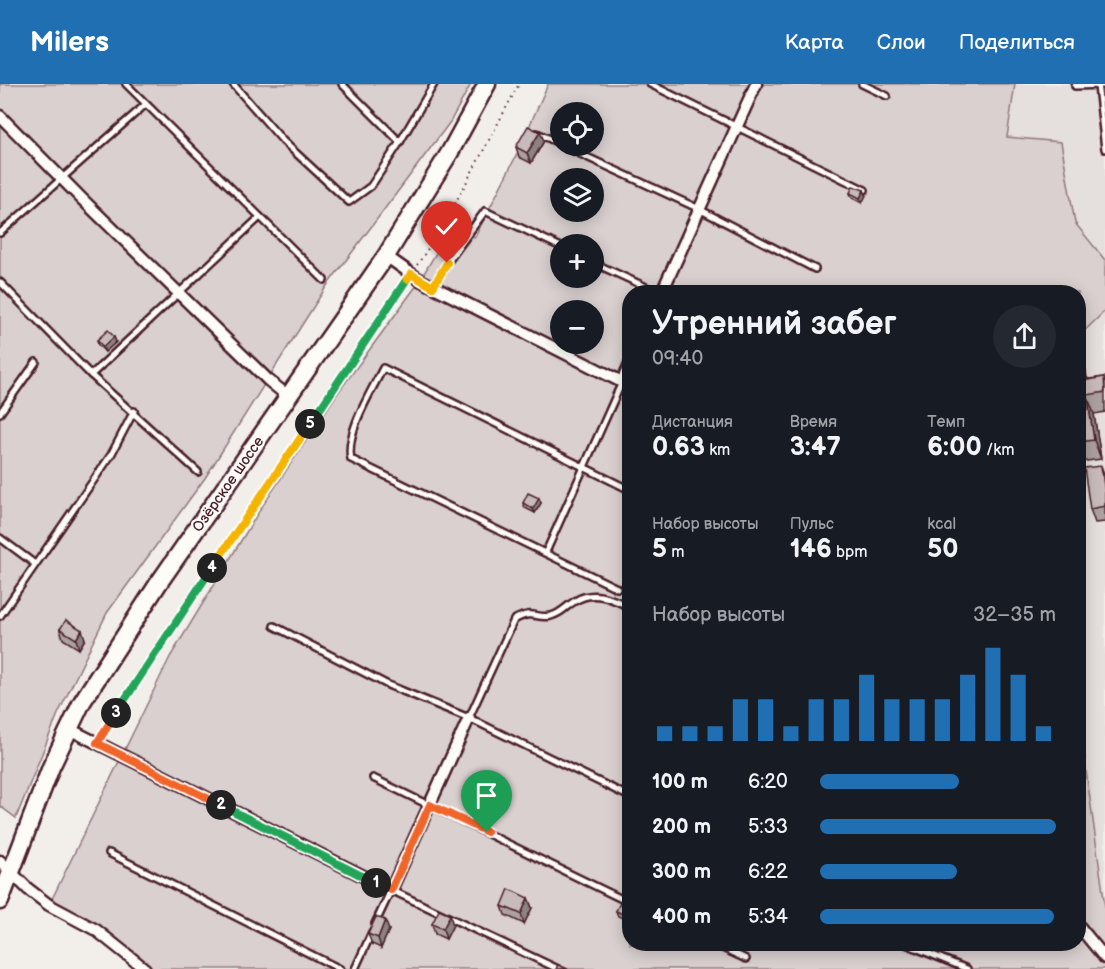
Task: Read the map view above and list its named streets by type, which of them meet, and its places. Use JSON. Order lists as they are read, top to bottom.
{
  "streets": {
    "main road": ["Озёрское шоссе"]
  },
  "page": {
    "header": "Milers",
    "nav": ["Карта", "Слои", "Поделиться"],
    "map_buttons": ["+", "−"],
    "heading": ["Утренний забег", "09:40"],
    "stats": [
      ["Дистанция", "0.63 km"],
      ["Время", "3:47"],
      ["Темп", "6:00 /km"],
      ["Набор высоты", "5 m"],
      ["Пульс", "146 bpm"],
      ["kcal", "50"]
    ],
    "pins": [
      "5",
      "4",
      "3",
      "2",
      "1"
    ],
    "chart": ["Набор высоты", "32–35 m"],
    "list": [
      {
        "name": "100 m",
        "note": "6:20"
      },
      {
        "name": "200 m",
        "note": "5:33"
      },
      {
        "name": "300 m",
        "note": "6:22"
      },
      {
        "name": "400 m",
        "note": "5:34"
      }
    ]
  }
}
